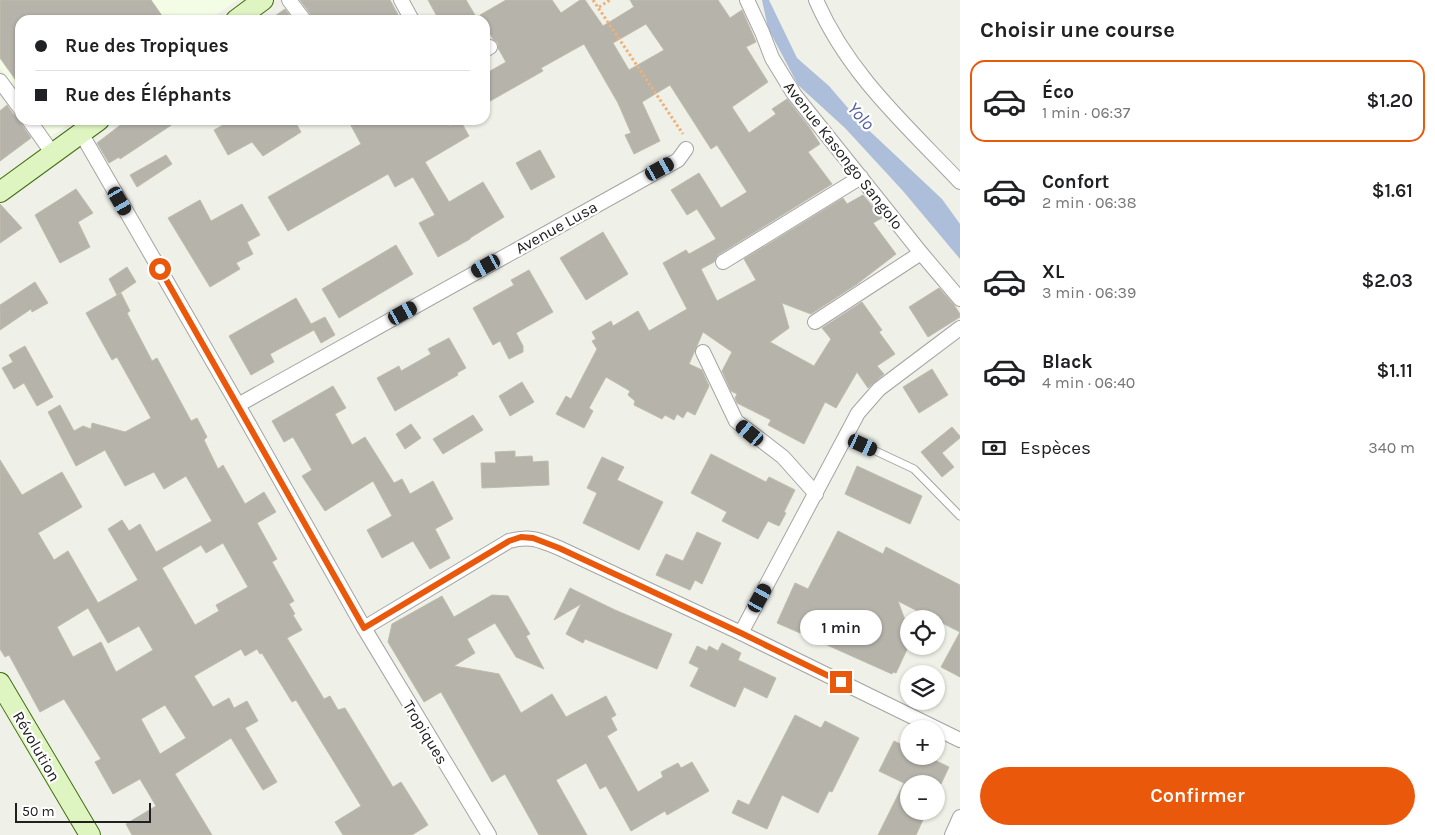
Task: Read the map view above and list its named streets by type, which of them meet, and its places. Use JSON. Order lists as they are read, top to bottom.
{
  "streets": {
    "street": [
      "Avenue Kasongo Sangolo",
      "Avenue Lusa",
      "Tropiques",
      "Révolution"
    ]
  },
  "crossings": [
    ["Avenue Lusa", "Tropiques"]
  ],
  "water": ["Yolo"],
  "scale_bar": "50 m",
  "page": {
    "heading": "Choisir une course",
    "banner": ["Rue des Tropiques", "Rue des Éléphants"],
    "list": [
      {
        "name": "Éco",
        "note": "1 min · 06:37",
        "value": "$1.20"
      },
      {
        "name": "Confort",
        "note": "2 min · 06:38",
        "value": "$1.61"
      },
      {
        "name": "XL",
        "note": "3 min · 06:39",
        "value": "$2.03"
      },
      {
        "name": "Black",
        "note": "4 min · 06:40",
        "value": "$1.11"
      }
    ],
    "pay": ["Espèces", "340 m"],
    "map_buttons": ["+", "−"],
    "bubble": "1 min",
    "buttons": "Confirmer",
    "scale": "50 m"
  }
}
